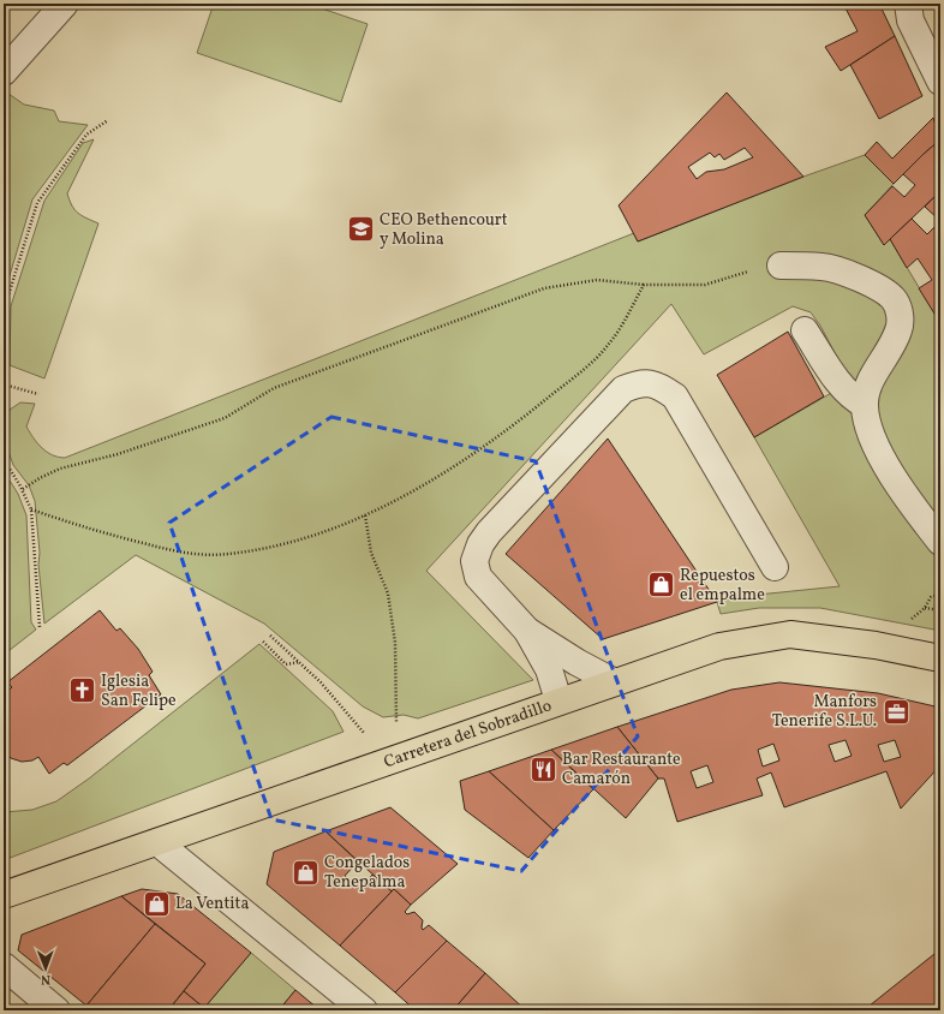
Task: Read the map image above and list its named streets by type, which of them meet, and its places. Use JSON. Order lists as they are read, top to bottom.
{
  "streets": {
    "main road": ["Carretera del Sobradillo"]
  },
  "places": {
    "school or university": ["CEO Bethencourt y Molina"],
    "shop": ["Repuestos el empalme", "Congelados Tenepalma", "La Ventita"],
    "church": ["Iglesia San Felipe"],
    "office": ["Manfors Tenerife S.L.U."],
    "restaurant": ["Bar Restaurante Camarón"]
  },
  "north": "bottom"
}
